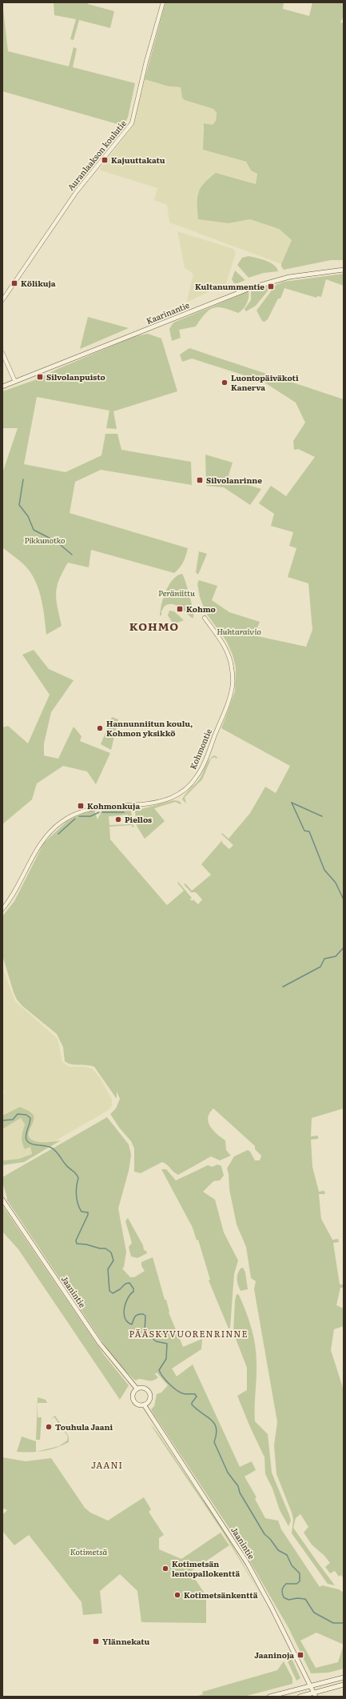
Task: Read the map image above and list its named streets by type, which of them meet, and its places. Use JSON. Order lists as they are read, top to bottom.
{
  "streets": {
    "main road": ["Kaarinantie", "Jaanintie"],
    "street": ["Auranlaakson koulutie", "Kohmontie"]
  },
  "districts": ["KOHMO", "PÄÄSKYVUORENRINNE", "JAANI"],
  "parks": [
    "Pikkunotko",
    "Peräniittu",
    "Huhtaraivio",
    "Kotimetsä"
  ],
  "places": {
    "transit": [
      "Kajuuttakatu",
      "Kölikuja",
      "Kultanummentie",
      "Silvolanpuisto",
      "Silvolanrinne",
      "Kohmo",
      "Kohmonkuja",
      "Ylännekatu",
      "Jaaninoja"
    ],
    "other": [
      "Luontopäiväkoti Kanerva",
      "Hannunniitun koulu, Kohmon yksikkö",
      "Piellos",
      "Touhula Jaani",
      "Kotimetsän lentopallokenttä",
      "Kotimetsänkenttä"
    ]
  }
}
